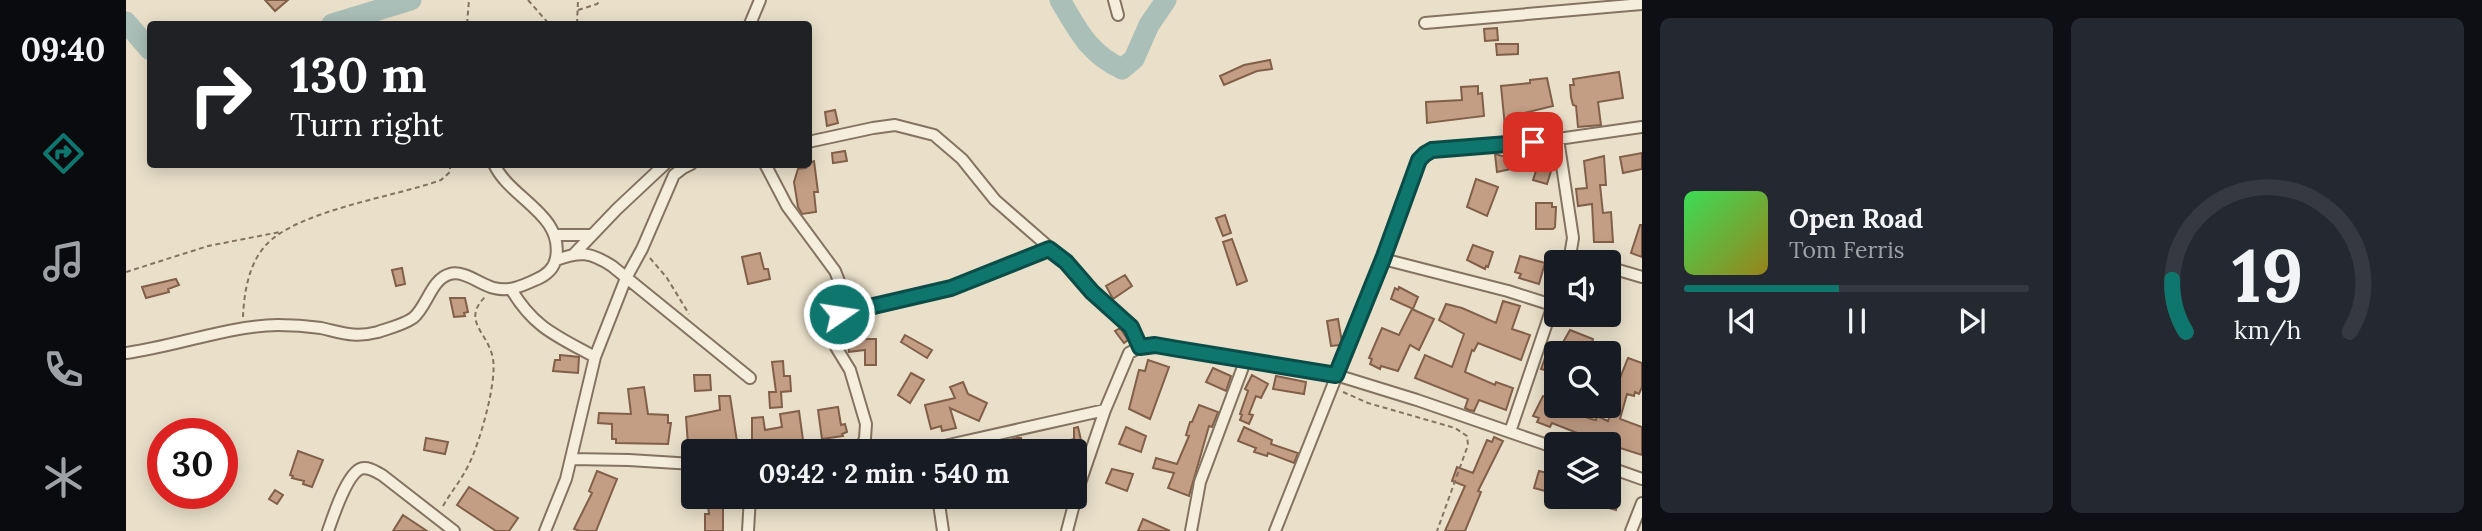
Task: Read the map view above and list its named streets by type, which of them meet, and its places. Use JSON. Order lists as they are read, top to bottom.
{
  "page": {
    "tabs": "09:40",
    "turn": ["130 m", "Turn right"],
    "song": ["Open Road", "Tom Ferris"],
    "limit": "30",
    "trip": "09:42 · 2 min · 540 m",
    "gauge": ["19", "km/h"]
  }
}
